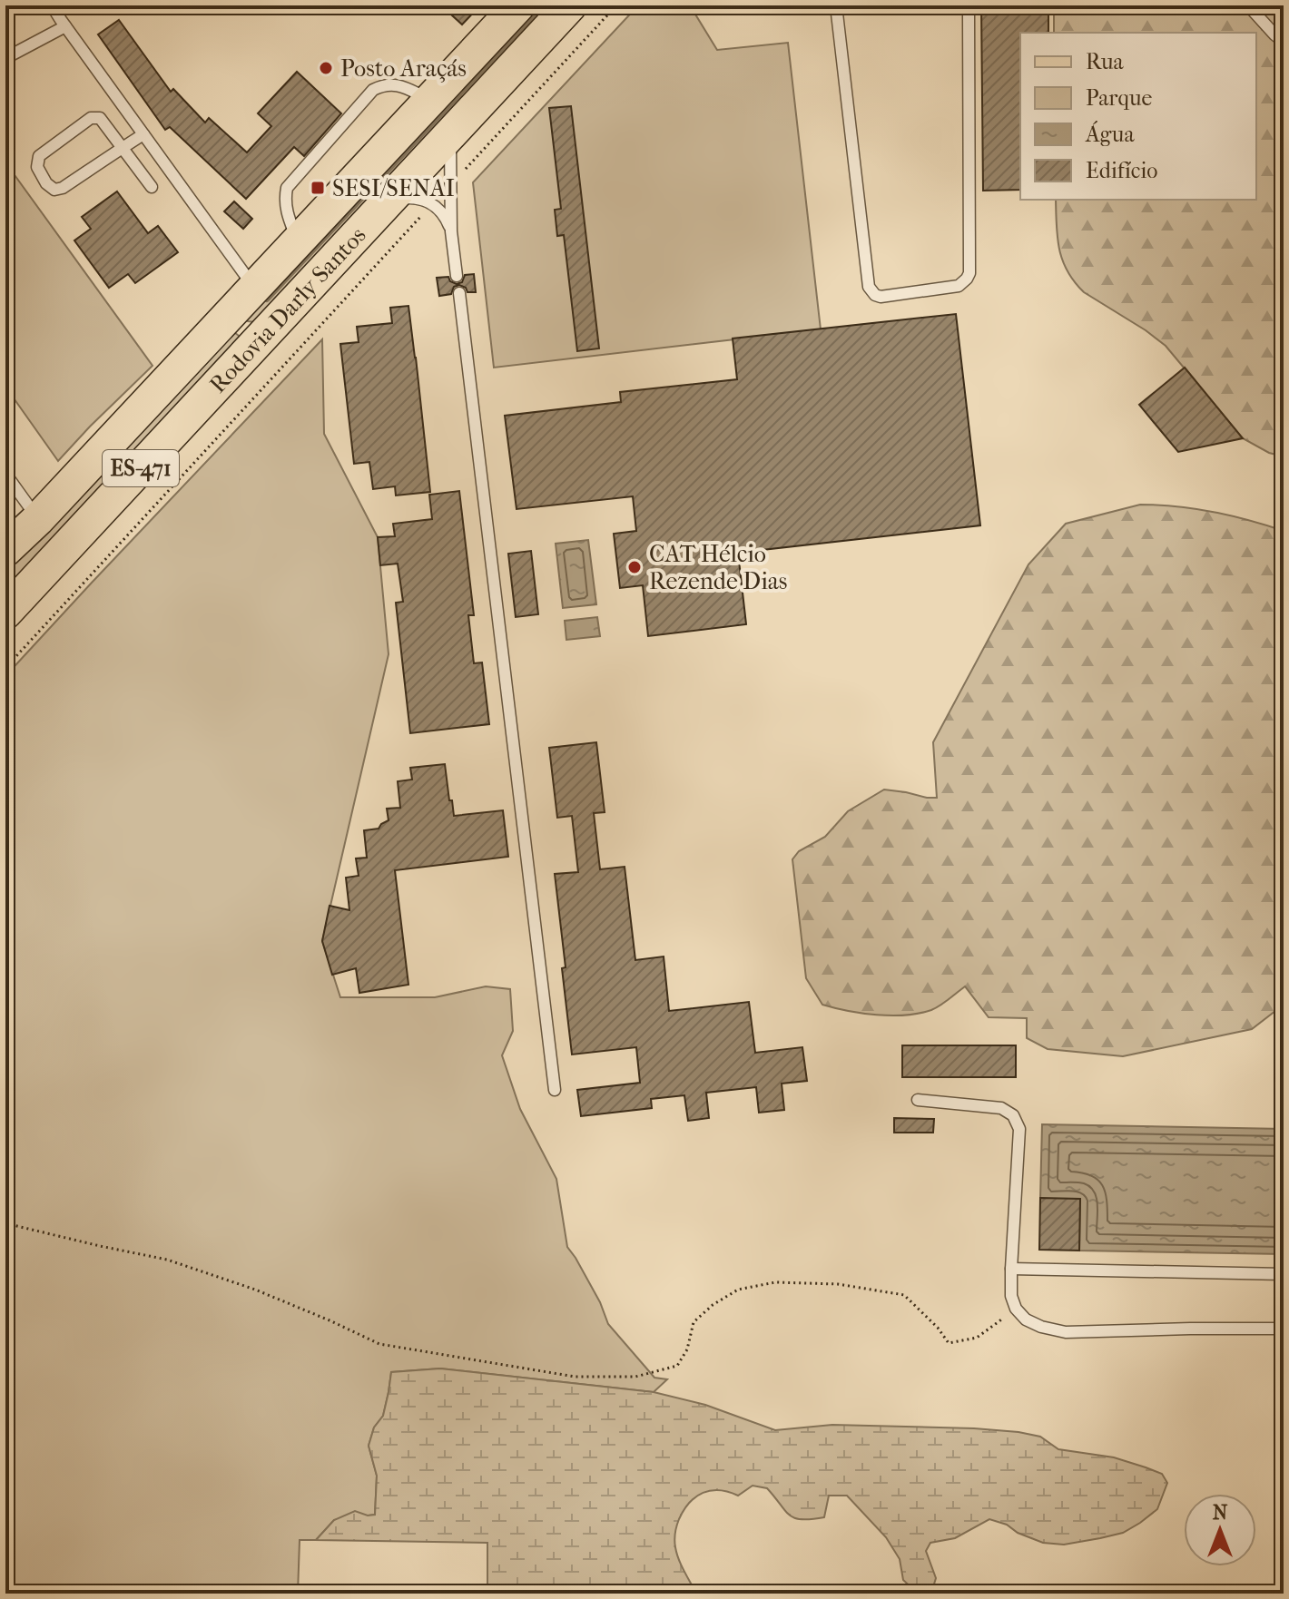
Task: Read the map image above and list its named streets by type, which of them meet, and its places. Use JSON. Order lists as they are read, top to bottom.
{
  "streets": {
    "main road": ["Rodovia Darly Santos", "ES-471"]
  },
  "places": {
    "other": ["Posto Araçás", "CAT Hélcio Rezende Dias"],
    "transit": ["SESI/SENAI"]
  },
  "legend": [
    "Rua",
    "Parque",
    "Água",
    "Edifício"
  ],
  "north": "top"
}
